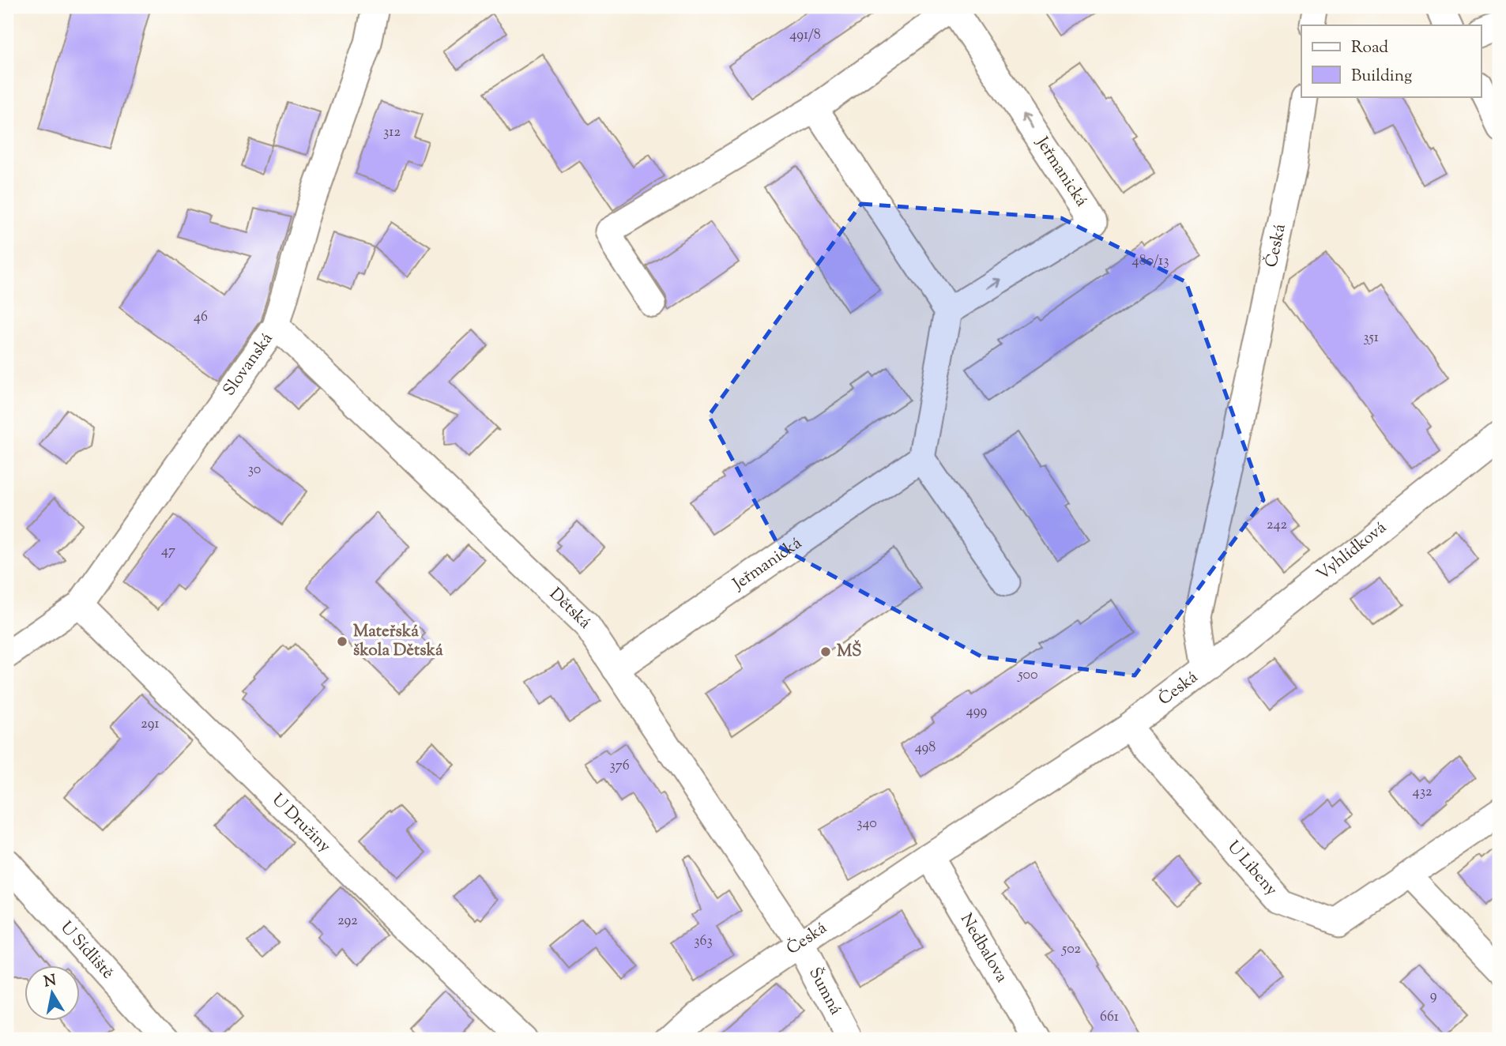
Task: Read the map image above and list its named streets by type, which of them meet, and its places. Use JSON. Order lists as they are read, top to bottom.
{
  "streets": {
    "street": [
      "Jeřmanická",
      "Česká",
      "Slovanská",
      "Vyhlídková",
      "Dětská",
      "U Družiny",
      "U Libeny",
      "Nedbalova",
      "U Sídliště",
      "Šumná"
    ]
  },
  "crossings": [
    ["Jeřmanická", "Dětská"],
    ["Česká", "Vyhlídková"],
    ["Česká", "Dětská"],
    ["Česká", "U Libeny"],
    ["Česká", "Nedbalova"],
    ["Česká", "Šumná"],
    ["Slovanská", "Dětská"],
    ["Slovanská", "U Družiny"],
    ["Dětská", "Šumná"]
  ],
  "places": ["Mateřská škola Dětská", "MŠ"],
  "house_numbers": [
    "491/8",
    "312",
    "480/13",
    "46",
    "351",
    "30",
    "242",
    "47",
    "500",
    "499",
    "291",
    "498",
    "376",
    "432",
    "340",
    "292",
    "363",
    "502",
    "9",
    "661"
  ],
  "legend": ["Road", "Building"],
  "north": "top"
}
